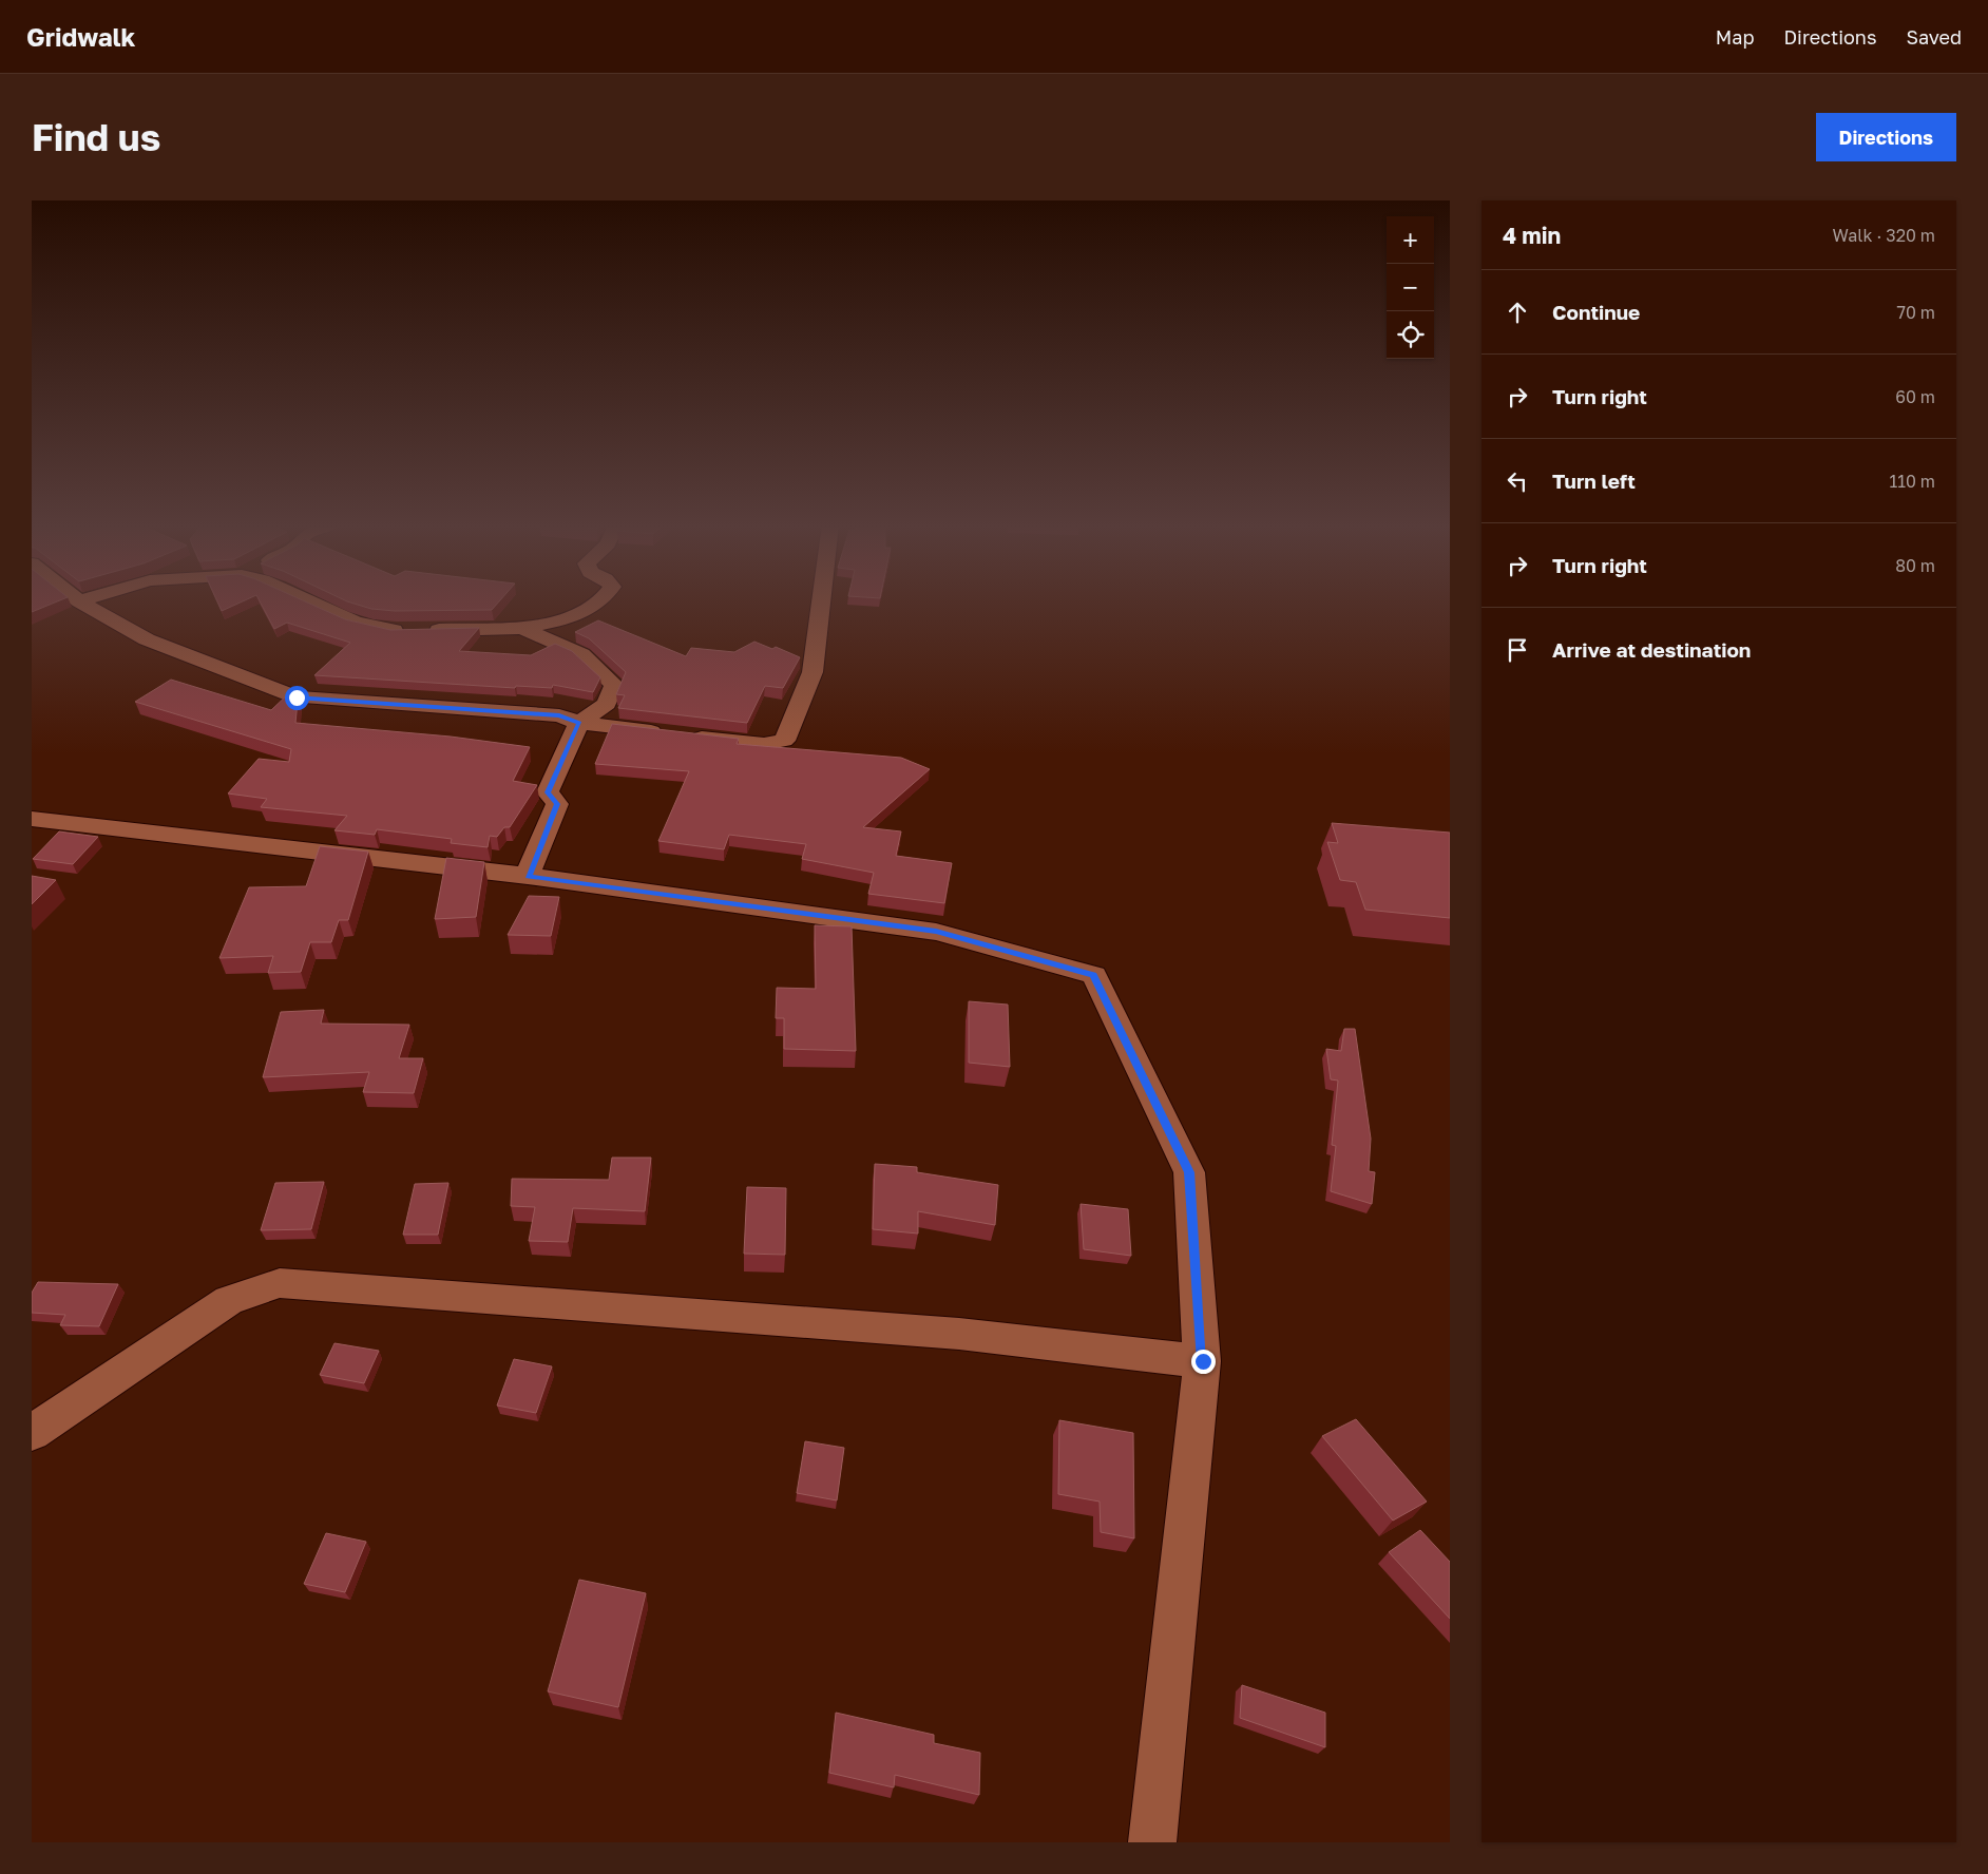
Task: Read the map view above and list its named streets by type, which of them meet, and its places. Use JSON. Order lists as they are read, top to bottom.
{
  "page": {
    "header": "Gridwalk",
    "nav": ["Map", "Directions", "Saved"],
    "buttons": "Directions",
    "title": "Find us",
    "heading": ["4 min", "Walk · 320 m"],
    "map_buttons": ["+", "−"],
    "list": [
      ["Continue", "70 m"],
      ["Turn right", "60 m"],
      ["Turn left", "110 m"],
      ["Turn right", "80 m"],
      "Arrive at destination"
    ]
  }
}
